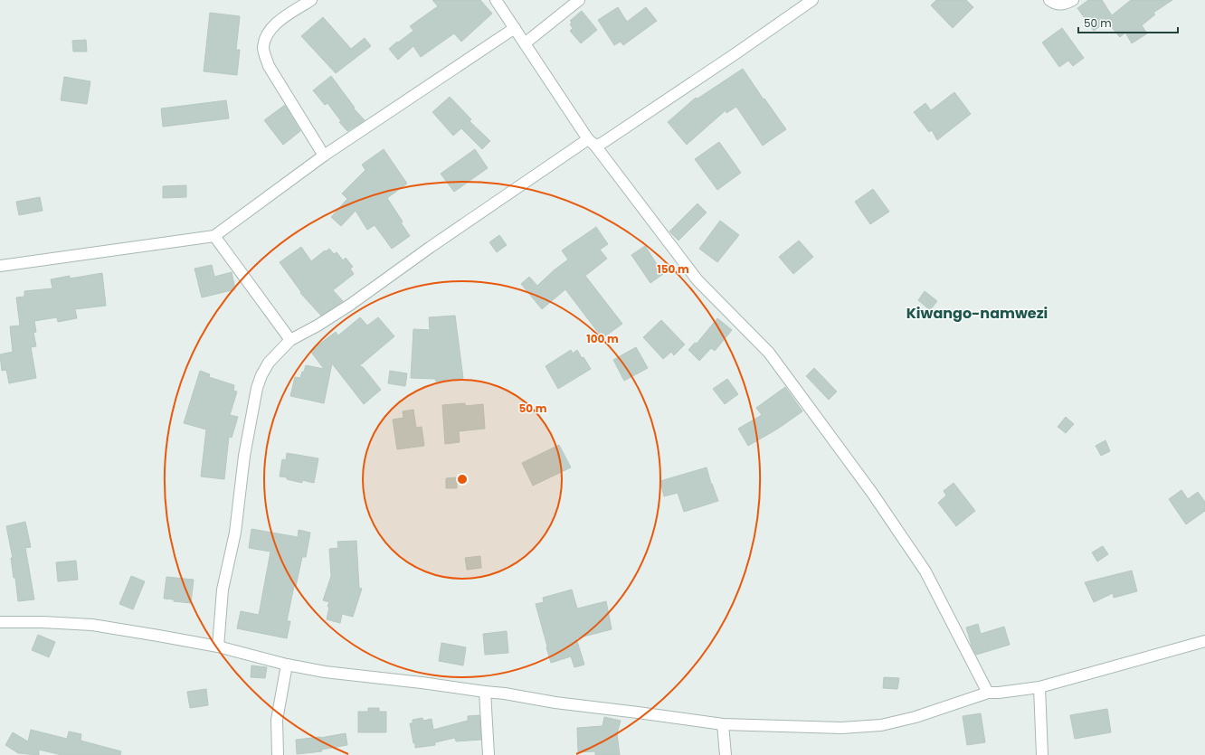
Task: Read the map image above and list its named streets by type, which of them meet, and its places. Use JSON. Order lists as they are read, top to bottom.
{
  "districts": ["Kiwango-namwezi"],
  "scale_bar": "50 m",
  "rings": ["150 m", "100 m", "50 m"]
}
